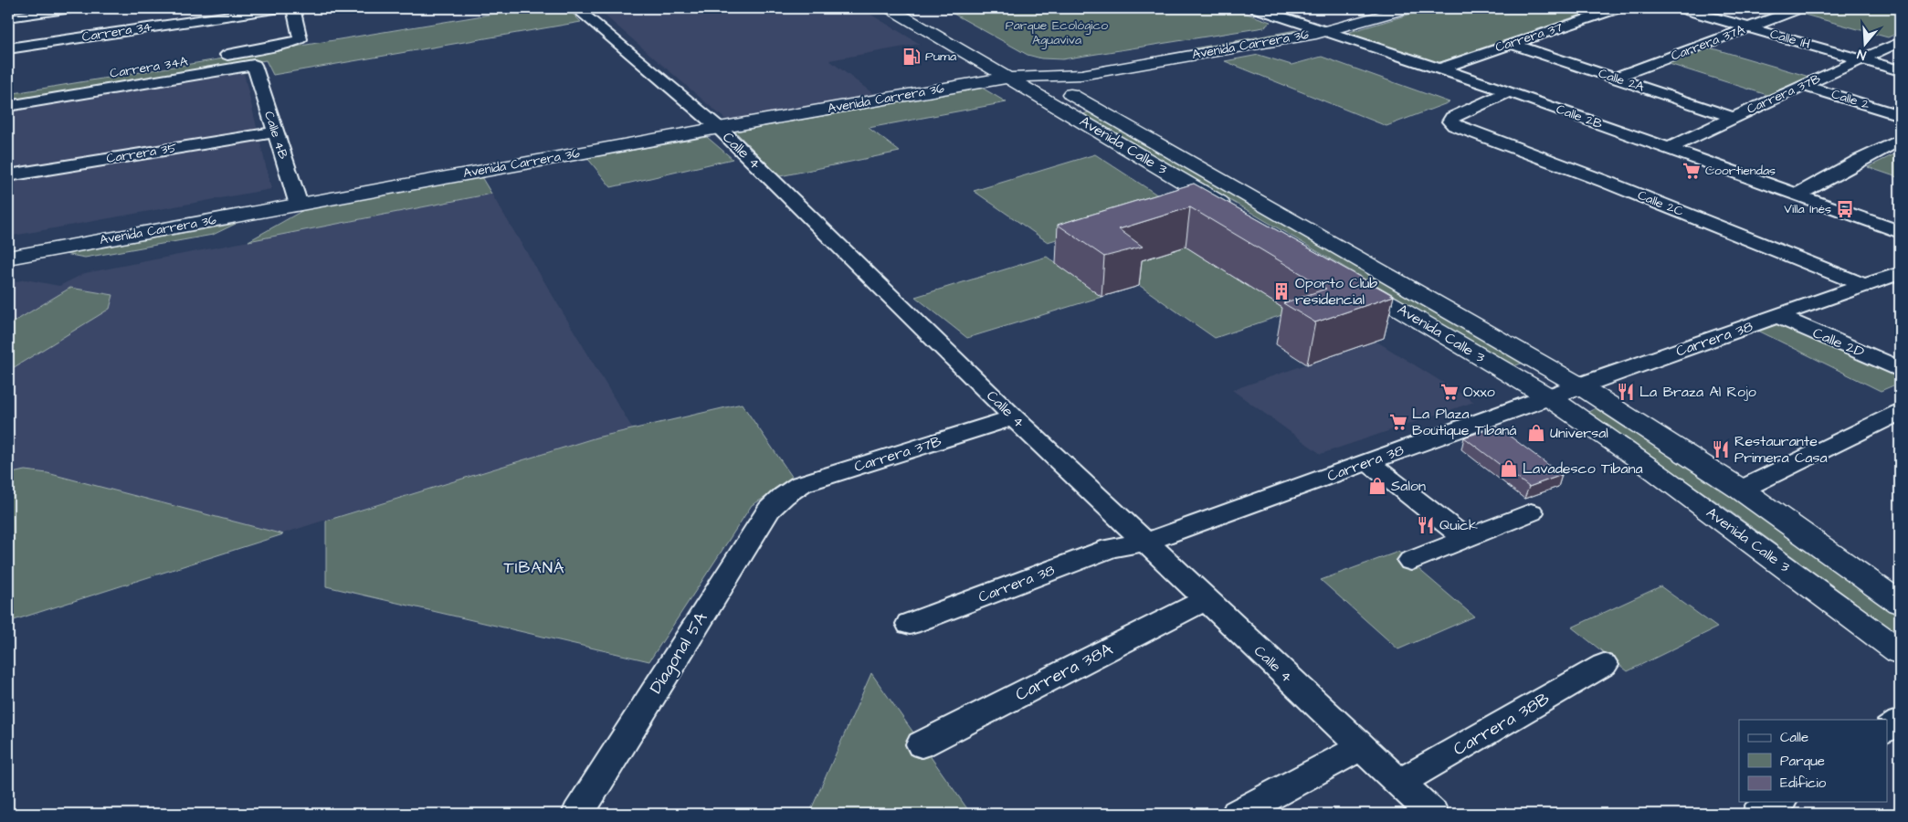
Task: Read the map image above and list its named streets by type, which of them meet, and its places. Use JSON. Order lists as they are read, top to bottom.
{
  "streets": {
    "main road": ["Avenida Carrera 36", "Avenida Calle 3"],
    "street": [
      "Carrera 34",
      "Carrera 37",
      "Calle 1H",
      "Carrera 37A",
      "Carrera 34A",
      "Calle 2A",
      "Carrera 37B",
      "Calle 2",
      "Calle 2B",
      "Calle 4B",
      "Calle 4",
      "Carrera 35",
      "Calle 2C",
      "Carrera 38",
      "Calle 2D",
      "Diagonal 5A",
      "Carrera 38A",
      "Carrera 38B"
    ]
  },
  "crossings": [
    ["Carrera 37", "Calle 2A"],
    ["Carrera 37", "Calle 2B"],
    ["Calle 1H", "Carrera 37A"],
    ["Calle 1H", "Carrera 37B"],
    ["Carrera 37A", "Calle 2A"],
    ["Avenida Carrera 36", "Calle 2B"],
    ["Avenida Carrera 36", "Calle 4B"],
    ["Avenida Carrera 36", "Avenida Calle 3"],
    ["Avenida Carrera 36", "Calle 4"],
    ["Carrera 34A", "Calle 4B"],
    ["Calle 2A", "Carrera 37B"],
    ["Carrera 37B", "Calle 2"],
    ["Carrera 37B", "Calle 2B"],
    ["Carrera 37B", "Calle 4"],
    ["Carrera 37B", "Diagonal 5A"],
    ["Calle 2B", "Calle 2C"],
    ["Calle 4B", "Carrera 35"],
    ["Avenida Calle 3", "Carrera 38"],
    ["Calle 4", "Carrera 38"],
    ["Calle 4", "Carrera 38A"],
    ["Calle 4", "Carrera 38B"],
    ["Calle 2C", "Carrera 38"],
    ["Carrera 38", "Calle 2D"]
  ],
  "districts": ["TIBANÁ"],
  "parks": ["Parque Ecológico Aguaviva"],
  "places": {
    "fuel station": ["Puma"],
    "supermarket": ["Coortiendas", "Oxxo", "La Plaza Boutique Tibaná"],
    "bus stop": ["Villa Inés"],
    "building": ["Oporto Club residencial"],
    "restaurant": ["La Braza Al Rojo", "Restaurante Primera Casa", "Quick"],
    "shop": ["Universal", "Lavadesco Tibana", "Salon"]
  },
  "legend": ["Calle", "Parque", "Edificio"],
  "north": "bottom"
}
